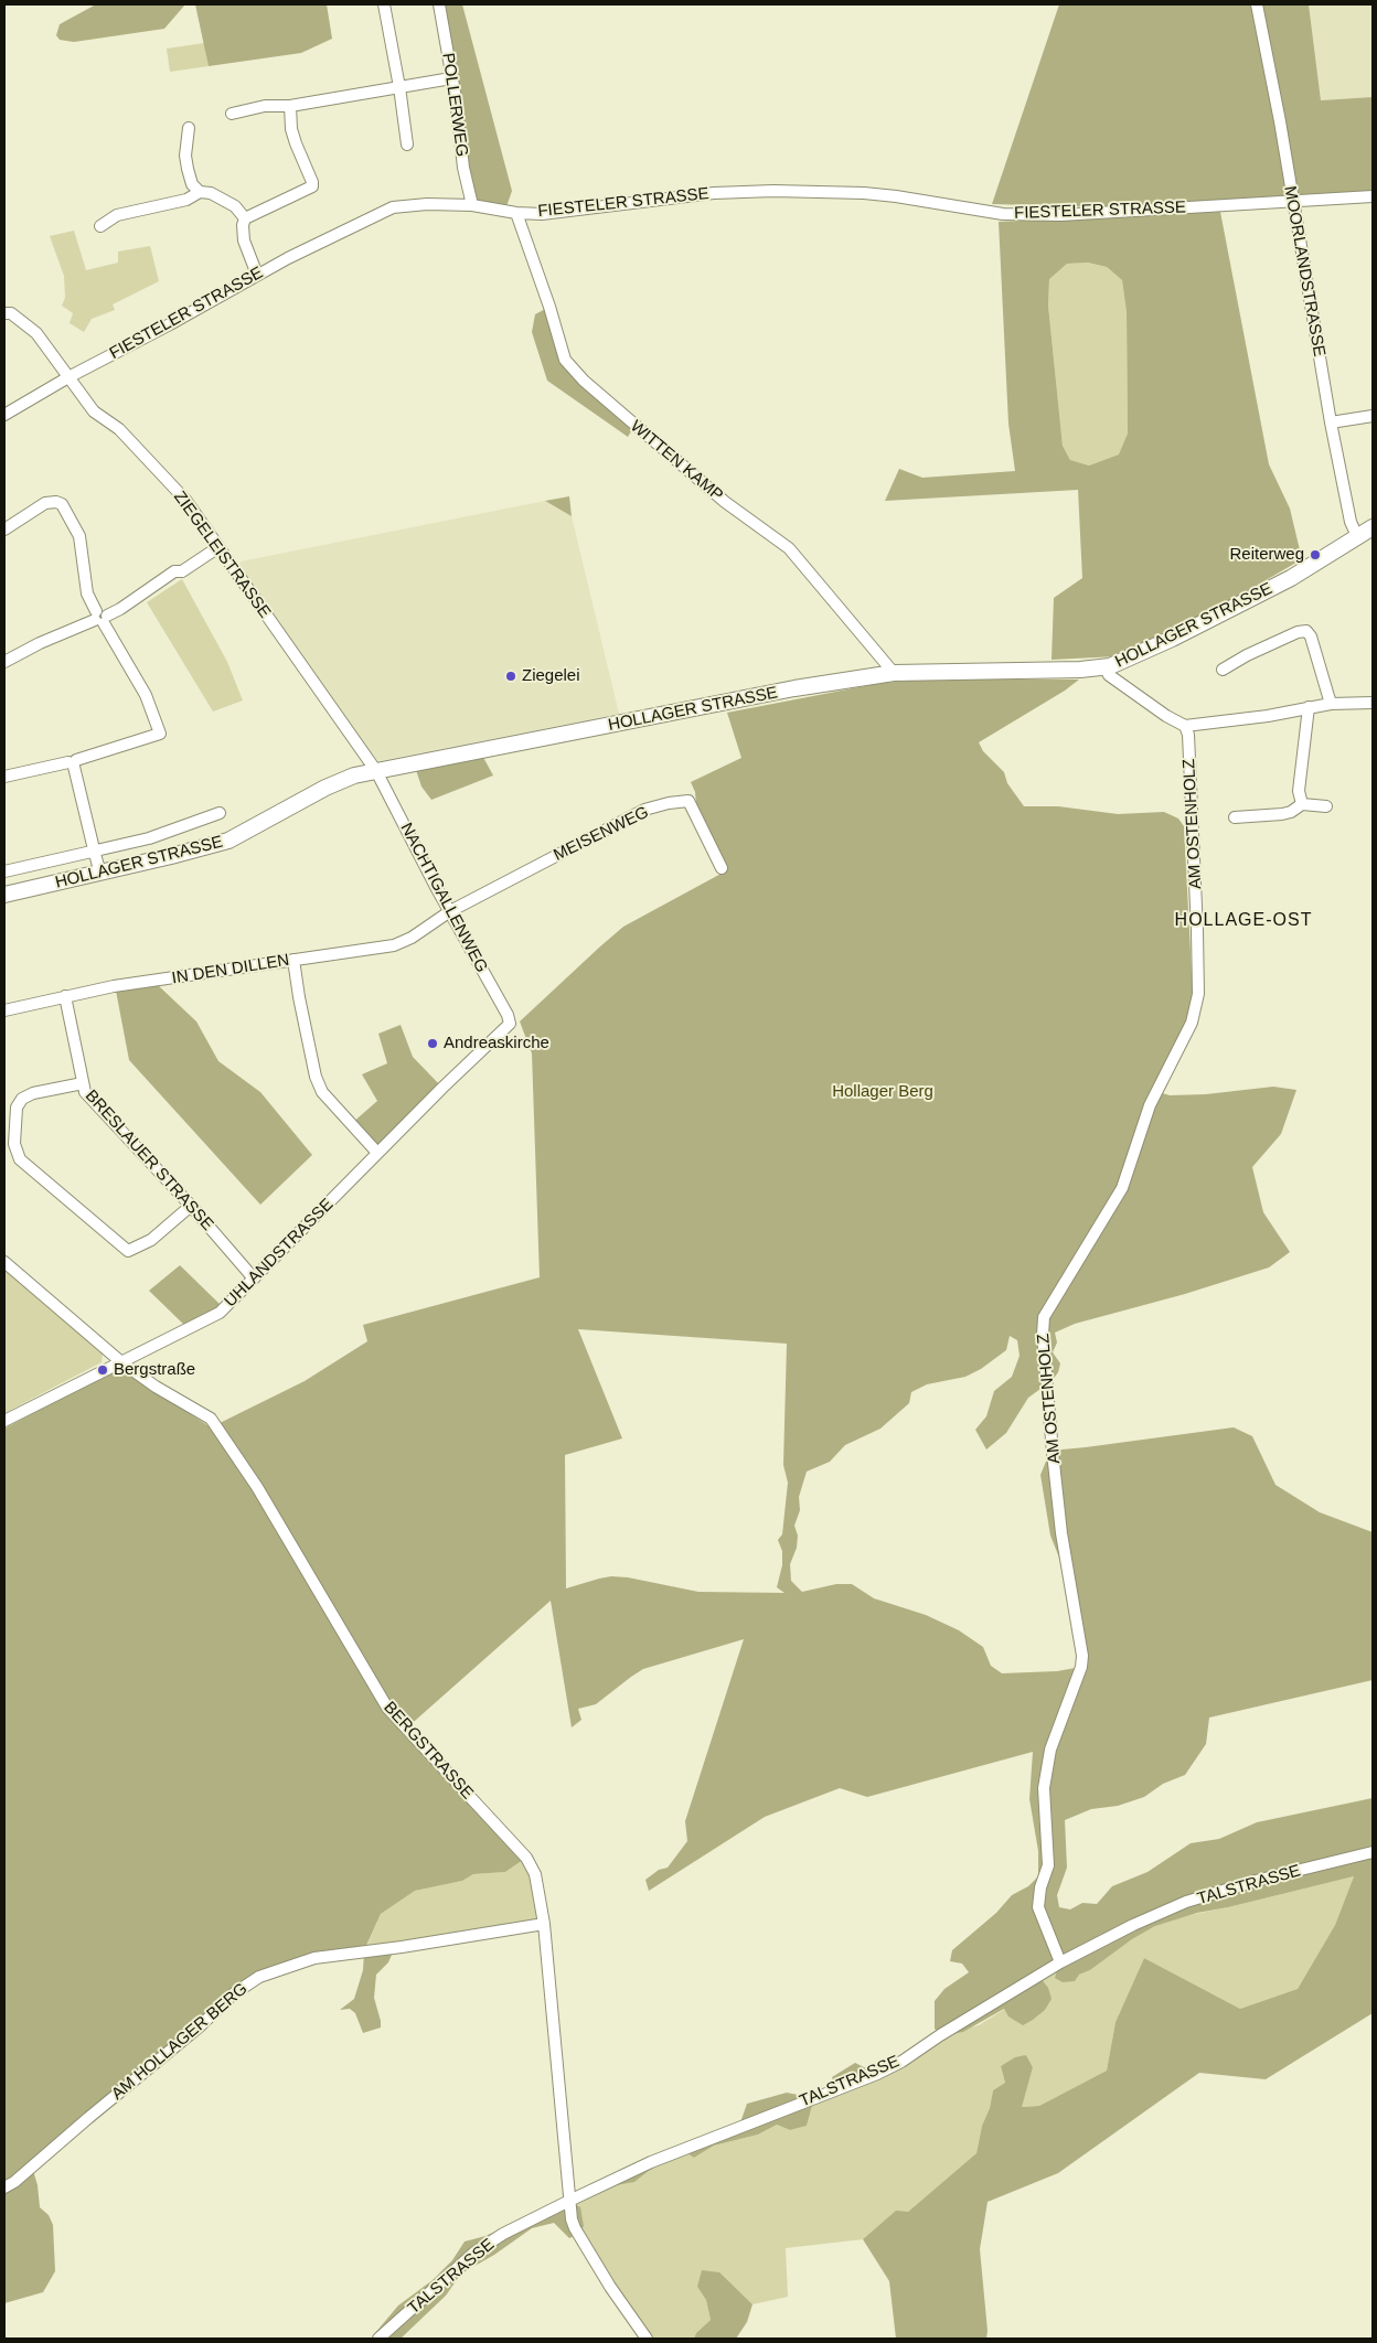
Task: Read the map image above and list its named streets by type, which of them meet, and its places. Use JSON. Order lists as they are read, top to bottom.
{
  "streets": {
    "main road": ["HOLLAGER STRASSE"],
    "street": [
      "POLLERWEG",
      "FIESTELER STRASSE",
      "MOORLANDSTRASSE",
      "WITTEN KAMP",
      "ZIEGELEISTRASSE",
      "AM OSTENHOLZ",
      "MEISENWEG",
      "NACHTIGALLENWEG",
      "IN DEN DILLEN",
      "BRESLAUER STRASSE",
      "UHLANDSTRASSE",
      "BERGSTRASSE",
      "TALSTRASSE",
      "AM HOLLAGER BERG"
    ]
  },
  "crossings": [
    ["POLLERWEG", "FIESTELER STRASSE"],
    ["FIESTELER STRASSE", "MOORLANDSTRASSE"],
    ["FIESTELER STRASSE", "WITTEN KAMP"],
    ["FIESTELER STRASSE", "ZIEGELEISTRASSE"],
    ["MOORLANDSTRASSE", "HOLLAGER STRASSE"],
    ["WITTEN KAMP", "HOLLAGER STRASSE"],
    ["ZIEGELEISTRASSE", "HOLLAGER STRASSE"],
    ["ZIEGELEISTRASSE", "NACHTIGALLENWEG"],
    ["HOLLAGER STRASSE", "NACHTIGALLENWEG"],
    ["AM OSTENHOLZ", "TALSTRASSE"],
    ["MEISENWEG", "NACHTIGALLENWEG"],
    ["MEISENWEG", "IN DEN DILLEN"],
    ["NACHTIGALLENWEG", "IN DEN DILLEN"],
    ["NACHTIGALLENWEG", "UHLANDSTRASSE"],
    ["IN DEN DILLEN", "BRESLAUER STRASSE"],
    ["BRESLAUER STRASSE", "UHLANDSTRASSE"],
    ["UHLANDSTRASSE", "BERGSTRASSE"],
    ["BERGSTRASSE", "TALSTRASSE"],
    ["BERGSTRASSE", "AM HOLLAGER BERG"]
  ],
  "districts": ["HOLLAGE-OST"],
  "parks": ["Hollager Berg"],
  "places": [
    "Reiterweg",
    "Ziegelei",
    "Andreaskirche",
    "Bergstraße"
  ]
}
